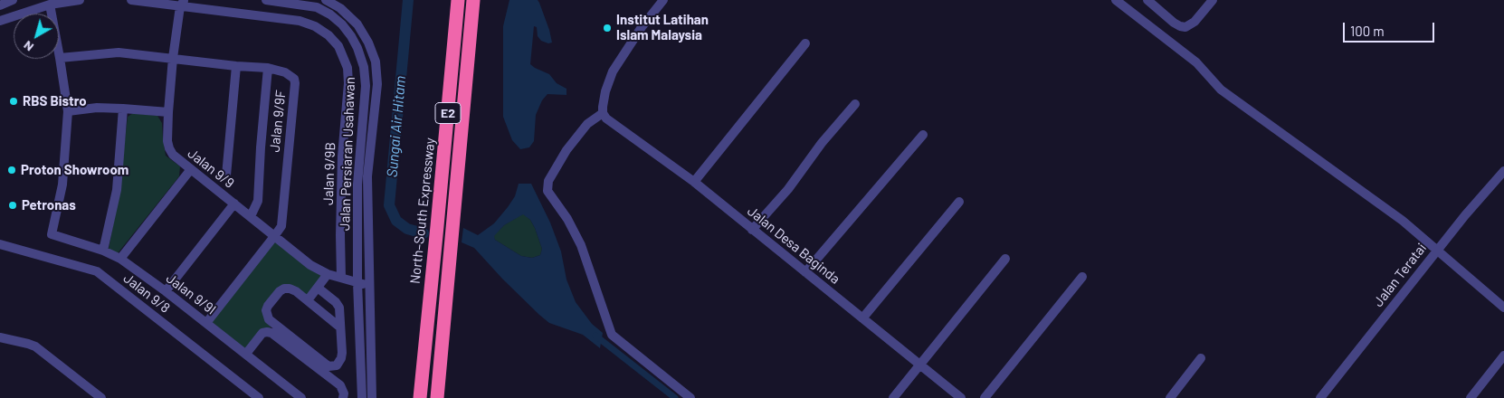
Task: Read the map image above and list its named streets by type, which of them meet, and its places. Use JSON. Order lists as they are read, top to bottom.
{
  "streets": {
    "highway": ["E2", "North–South Expressway"],
    "street": [
      "Jalan 9/9F",
      "Jalan Persiaran Usahawan",
      "Jalan 9/9",
      "Jalan 9/9B",
      "Jalan Desa Baginda",
      "Jalan Teratai",
      "Jalan 9/8",
      "Jalan 9/9I"
    ]
  },
  "crossings": [
    ["Jalan 9/9F", "Jalan 9/9"],
    ["Jalan 9/9F", "Jalan 9/9I"],
    ["Jalan Persiaran Usahawan", "Jalan 9/9"],
    ["Jalan 9/9", "Jalan 9/9B"]
  ],
  "water": ["Sungai Air Hitam"],
  "places": [
    "Institut Latihan Islam Malaysia",
    "RBS Bistro",
    "Proton Showroom",
    "Petronas"
  ],
  "scale_bar": "100 m",
  "north": "bottom left"
}
